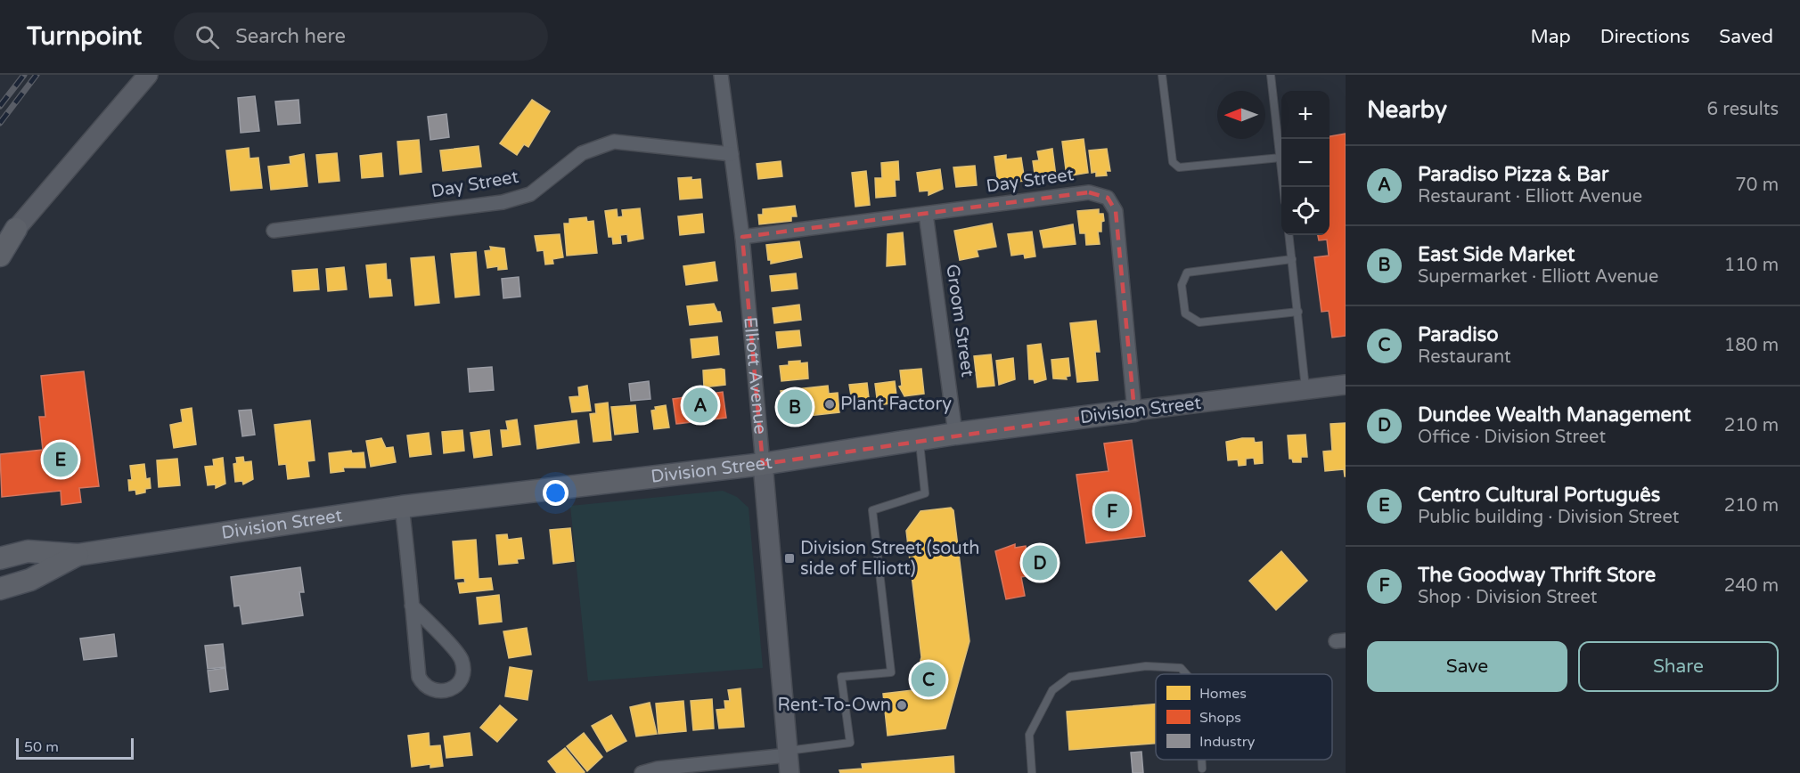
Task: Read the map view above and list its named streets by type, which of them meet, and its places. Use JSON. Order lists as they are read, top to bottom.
{
  "streets": {
    "main road": ["Elliott Avenue", "Division Street"],
    "street": ["Day Street", "Groom Street"]
  },
  "crossings": [
    ["Day Street", "Groom Street"],
    ["Day Street", "Elliott Avenue"],
    ["Day Street", "Division Street"],
    ["Groom Street", "Division Street"],
    ["Elliott Avenue", "Division Street"]
  ],
  "places": {
    "other": ["Plant Factory", "Rent-To-Own"],
    "transit": ["Division Street (south side of Elliott)"]
  },
  "legend": ["Homes", "Shops", "Industry"],
  "scale_bar": "50 m",
  "north": "left",
  "page": {
    "header": "Turnpoint",
    "search": "Search here",
    "nav": ["Map", "Directions", "Saved"],
    "heading": ["Nearby", "6 results"],
    "map_buttons": ["+", "−"],
    "list": [
      {
        "mark": "A",
        "name": "Paradiso Pizza & Bar",
        "note": "Restaurant · Elliott Avenue",
        "value": "70 m"
      },
      {
        "mark": "B",
        "name": "East Side Market",
        "note": "Supermarket · Elliott Avenue",
        "value": "110 m"
      },
      {
        "mark": "C",
        "name": "Paradiso",
        "note": "Restaurant",
        "value": "180 m"
      },
      {
        "mark": "D",
        "name": "Dundee Wealth Management",
        "note": "Office · Division Street",
        "value": "210 m"
      },
      {
        "mark": "E",
        "name": "Centro Cultural Português",
        "note": "Public building · Division Street",
        "value": "210 m"
      },
      {
        "mark": "F",
        "name": "The Goodway Thrift Store",
        "note": "Shop · Division Street",
        "value": "240 m"
      }
    ],
    "pins": [
      "A",
      "B",
      "E",
      "F",
      "D",
      "C"
    ],
    "buttons": ["Save", "Share"],
    "scale": "50 m"
  }
}
